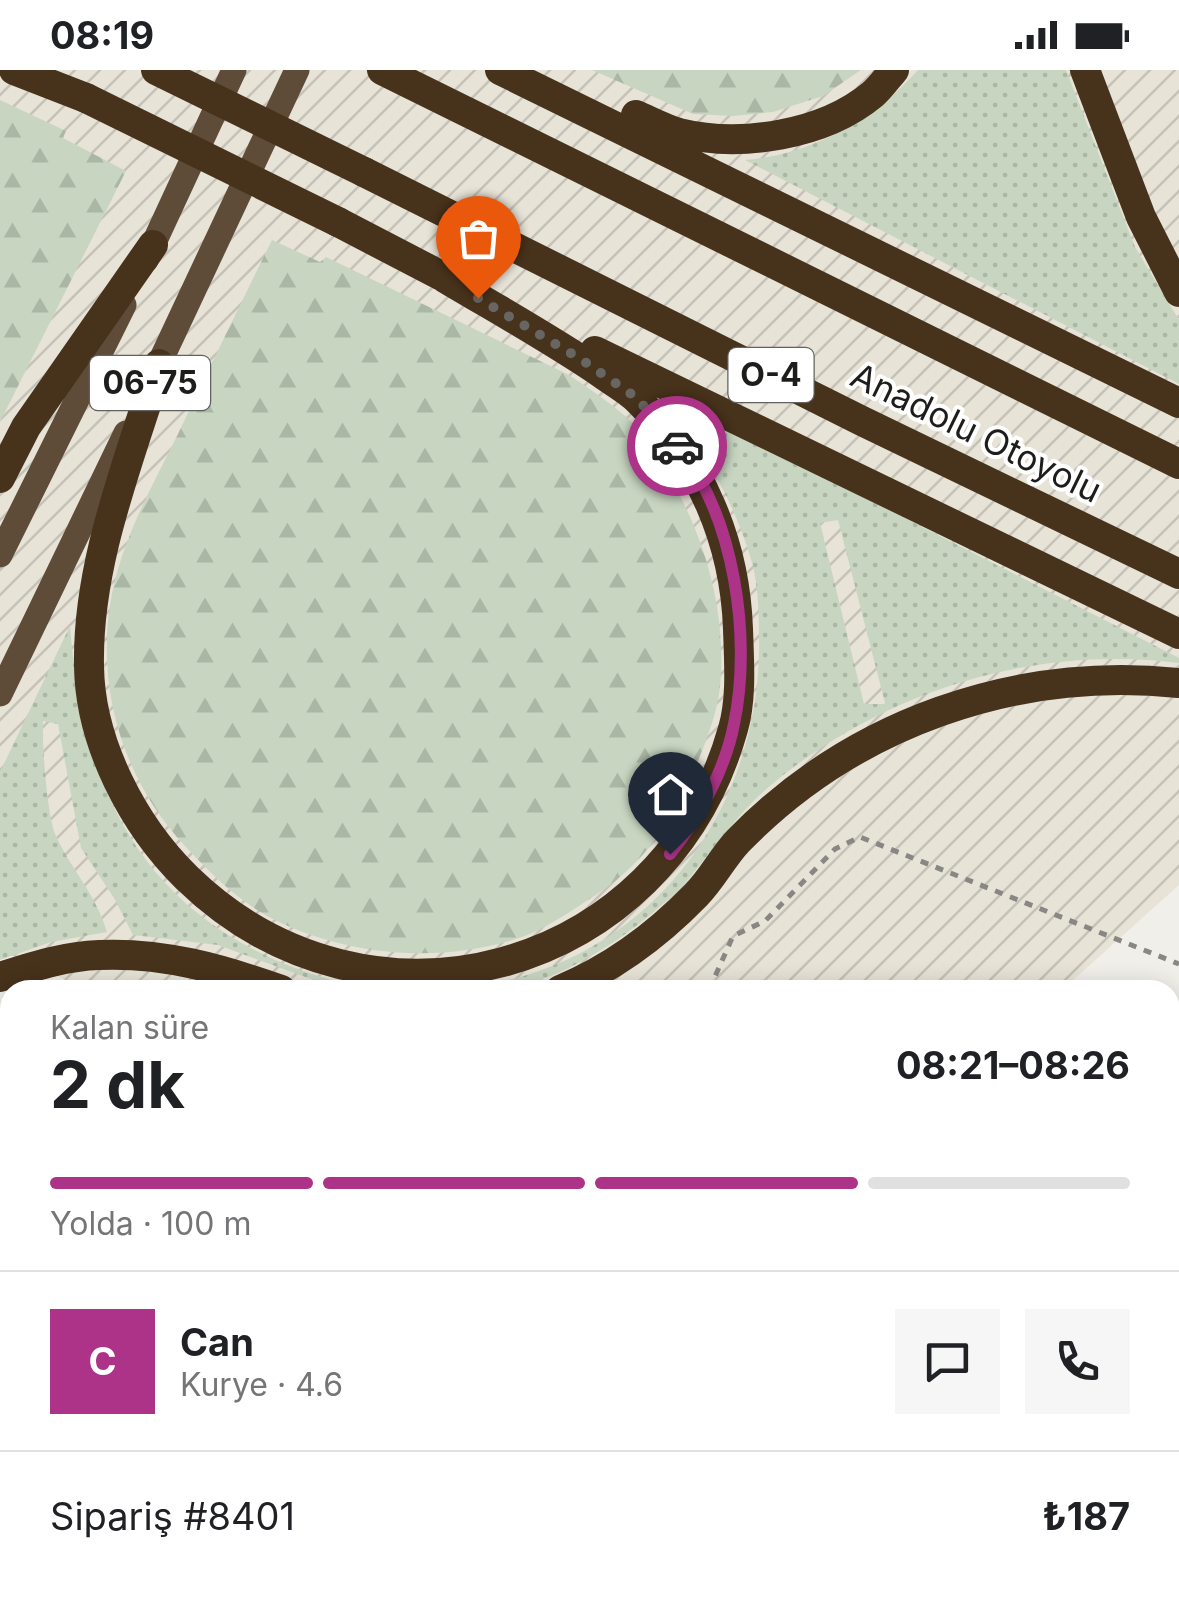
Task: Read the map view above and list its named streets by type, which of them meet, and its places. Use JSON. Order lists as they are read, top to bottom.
{
  "streets": {
    "highway": ["O-4", "Anadolu Otoyolu"],
    "main road": ["06-75"]
  },
  "page": {
    "status": "08:19",
    "heading": ["2 dk", "Kalan süre", "08:21–08:26"],
    "panel": [
      "Can",
      "Kurye · 4.6",
      "Sipariş #8401",
      "₺187"
    ],
    "bar": "Yolda · 100 m",
    "round": "C"
  }
}
